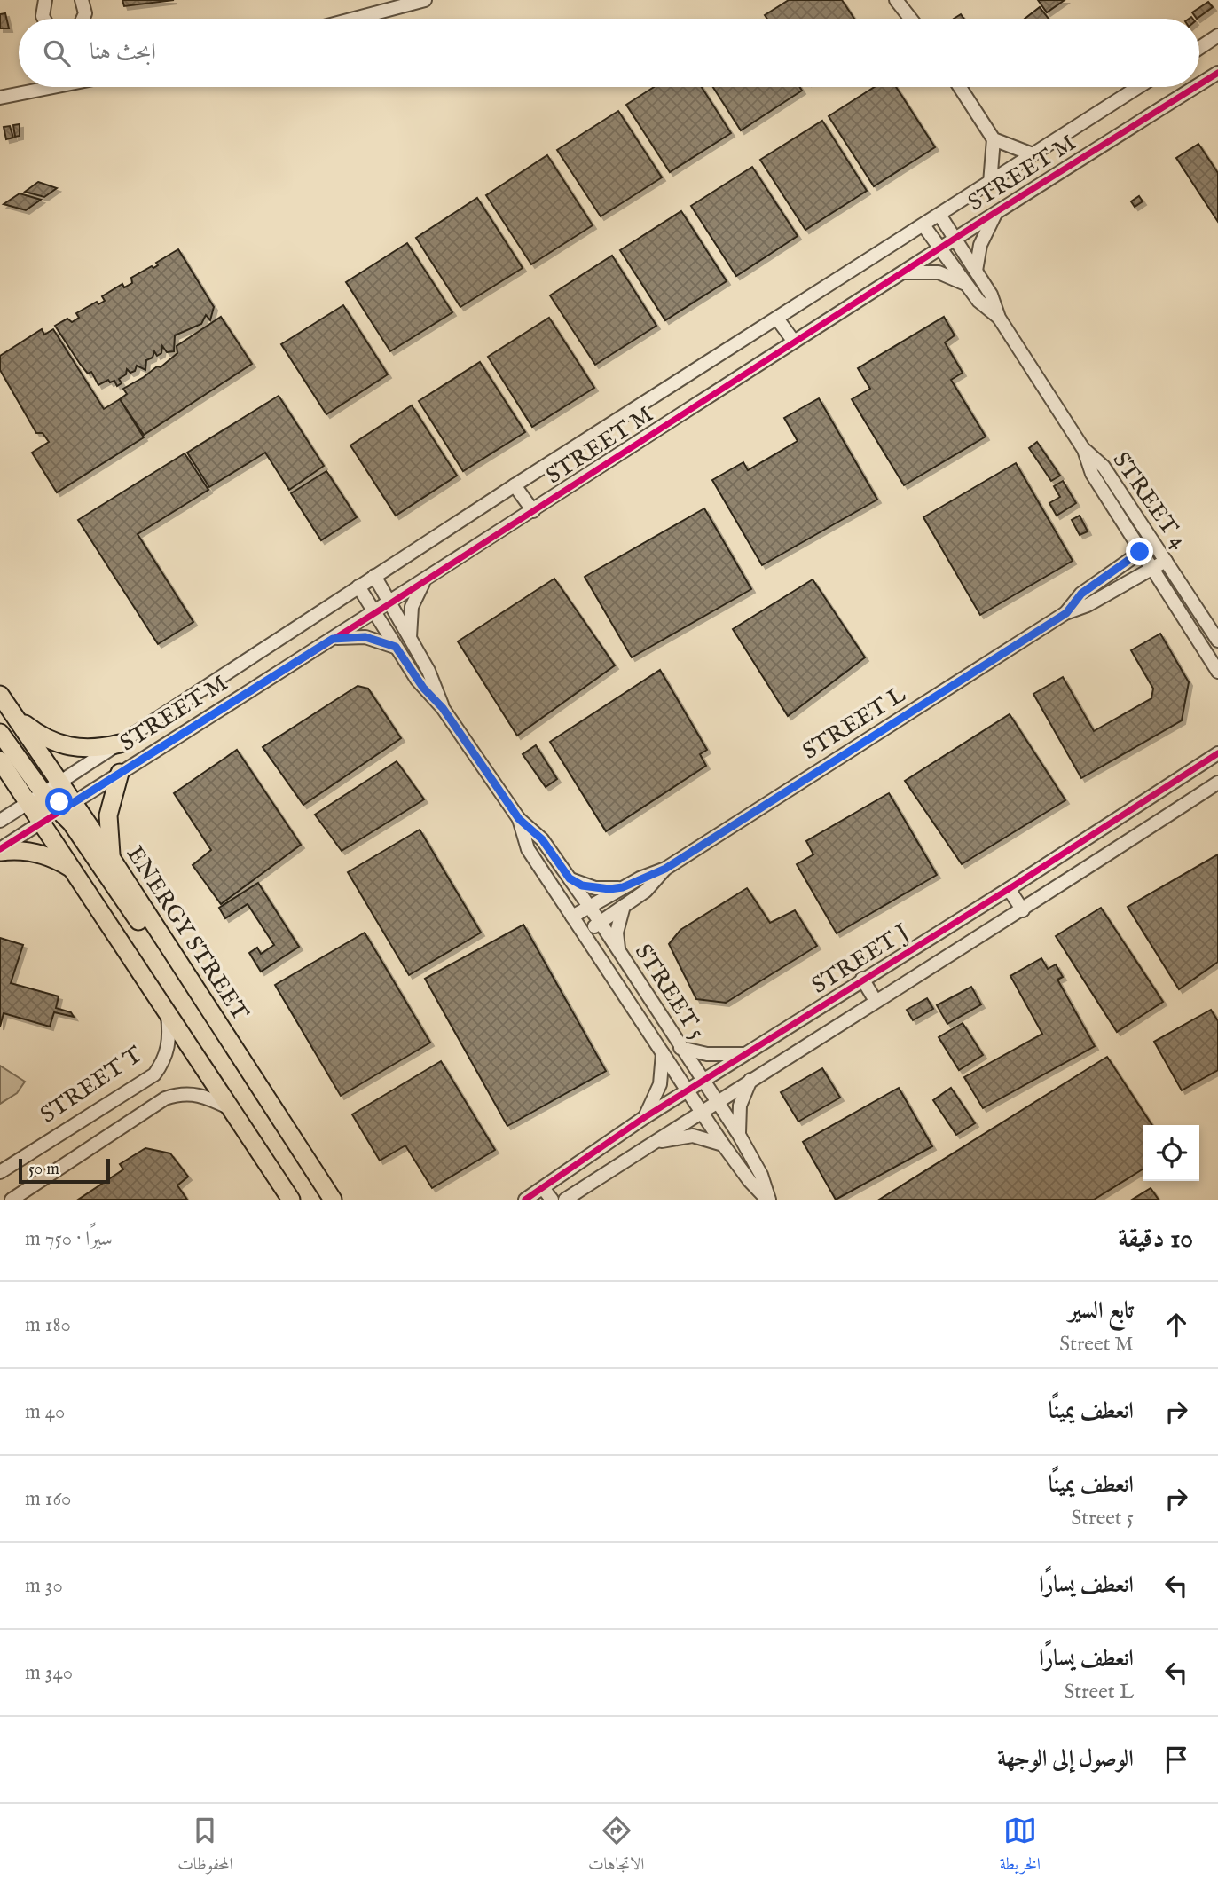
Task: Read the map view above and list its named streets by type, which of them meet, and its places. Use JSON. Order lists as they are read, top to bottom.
{
  "streets": {
    "main road": ["ENERGY STREET"],
    "street": [
      "STREET M",
      "STREET 4",
      "STREET L",
      "STREET J",
      "STREET 5",
      "STREET T"
    ]
  },
  "crossings": [
    ["STREET M", "STREET 4"],
    ["STREET M", "ENERGY STREET"],
    ["STREET M", "STREET 5"],
    ["STREET 4", "STREET L"],
    ["STREET L", "STREET 5"],
    ["STREET J", "STREET 5"]
  ],
  "scale_bar": "50 m",
  "page": {
    "search": "ابحث هنا",
    "scale": "50 m",
    "heading": ["10 دقيقة", "سيرًا · 750 m"],
    "list": [
      ["تابع السير", "Street M", "180 m"],
      ["انعطف يمينًا", "40 m"],
      ["انعطف يمينًا", "Street 5", "160 m"],
      ["انعطف يسارًا", "30 m"],
      ["انعطف يسارًا", "Street L", "340 m"],
      "الوصول إلى الوجهة"
    ],
    "nav": ["الخريطة", "الاتجاهات", "المحفوظات"]
  }
}
